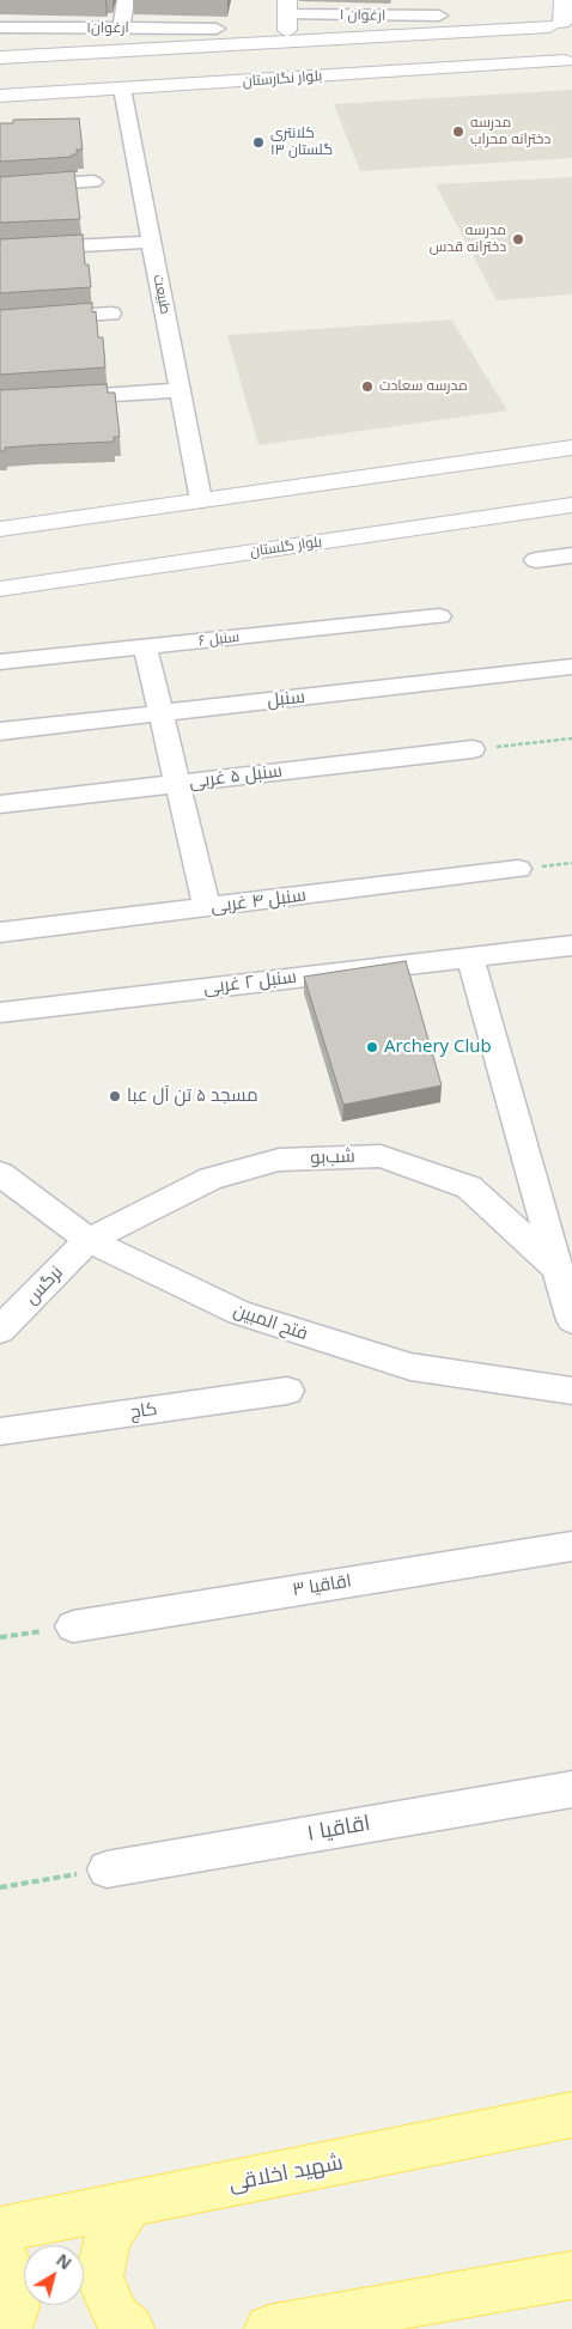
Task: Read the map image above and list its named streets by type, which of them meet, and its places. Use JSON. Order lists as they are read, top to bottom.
{
  "streets": {
    "main road": ["بلوار نگارستان", "بلوار گلستان", "شهید اخلاقی"],
    "street": [
      "ارغوان ۱",
      "ارغوان۱",
      "طبیعت",
      "سنبل ۶",
      "سنبل",
      "سنبل ۵ غربی",
      "سنبل ۴ غربی",
      "سنبل ۲ غربی",
      "شب‌بو",
      "نرگس",
      "فتح المبین",
      "کاج",
      "اقاقیا ۳",
      "اقاقیا ۱"
    ]
  },
  "crossings": [
    ["بلوار نگارستان", "طبیعت"],
    ["شب‌بو", "نرگس"],
    ["شب‌بو", "فتح المبین"],
    ["نرگس", "فتح المبین"]
  ],
  "places": [
    "مدرسه دخترانه محراب",
    "کلانتری ۱۳ گلستان",
    "مدرسه دخترانه قدس",
    "مدرسه سعادت",
    "Archery Club",
    "مسجد ۵ تن آل عبا"
  ],
  "north": "top right"
}
